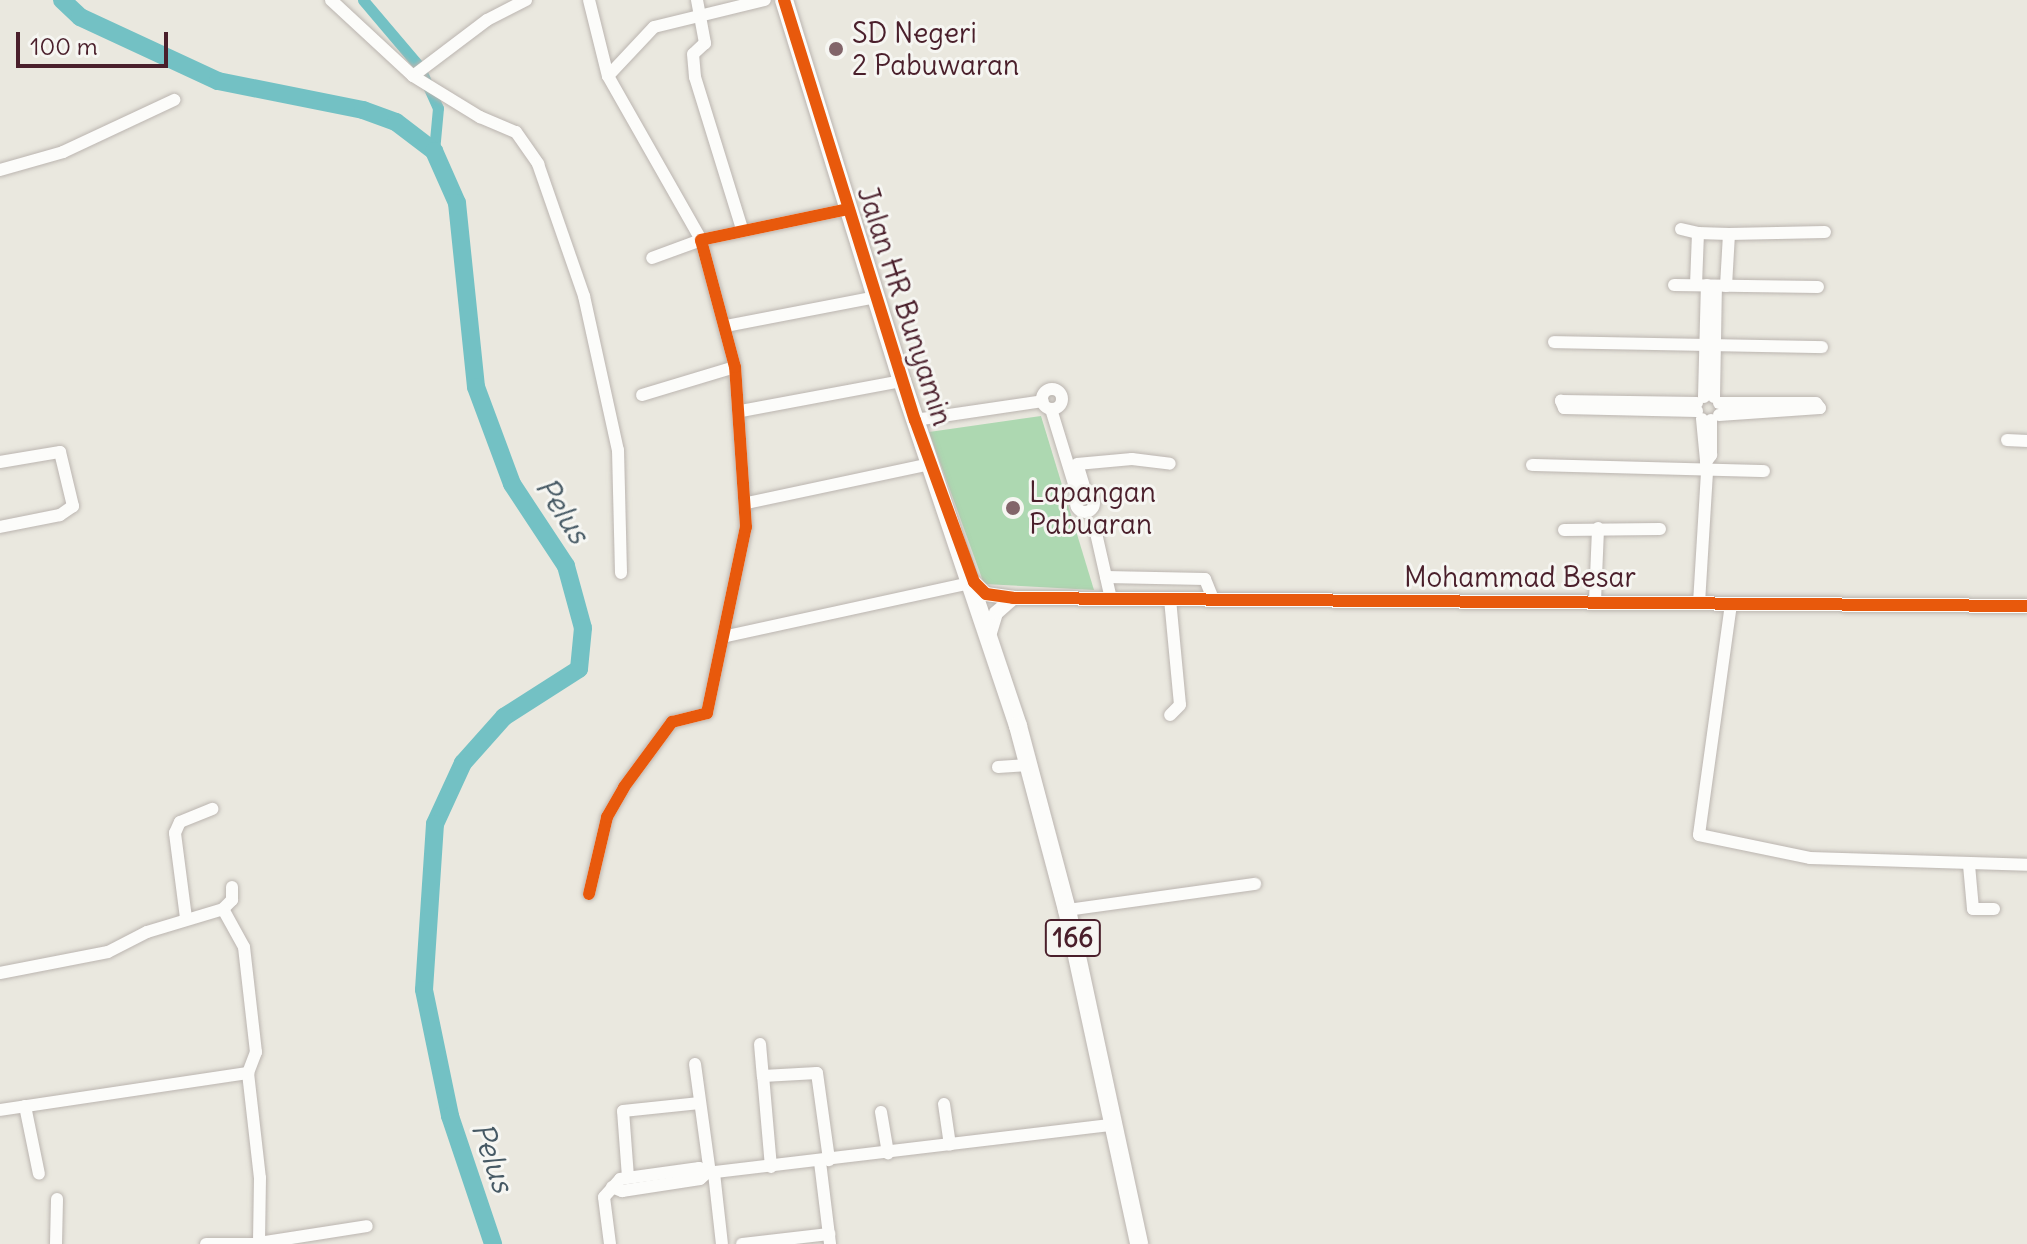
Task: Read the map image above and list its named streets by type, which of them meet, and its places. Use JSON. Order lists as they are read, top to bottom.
{
  "streets": {
    "main road": ["Jalan HR Bunyamin", "166"],
    "street": ["Mohammad Besar"]
  },
  "crossings": [
    ["Jalan HR Bunyamin", "166"]
  ],
  "water": ["Pelus"],
  "places": ["SD Negeri 2 Pabuwaran", "Lapangan Pabuaran"],
  "scale_bar": "100 m"
}
